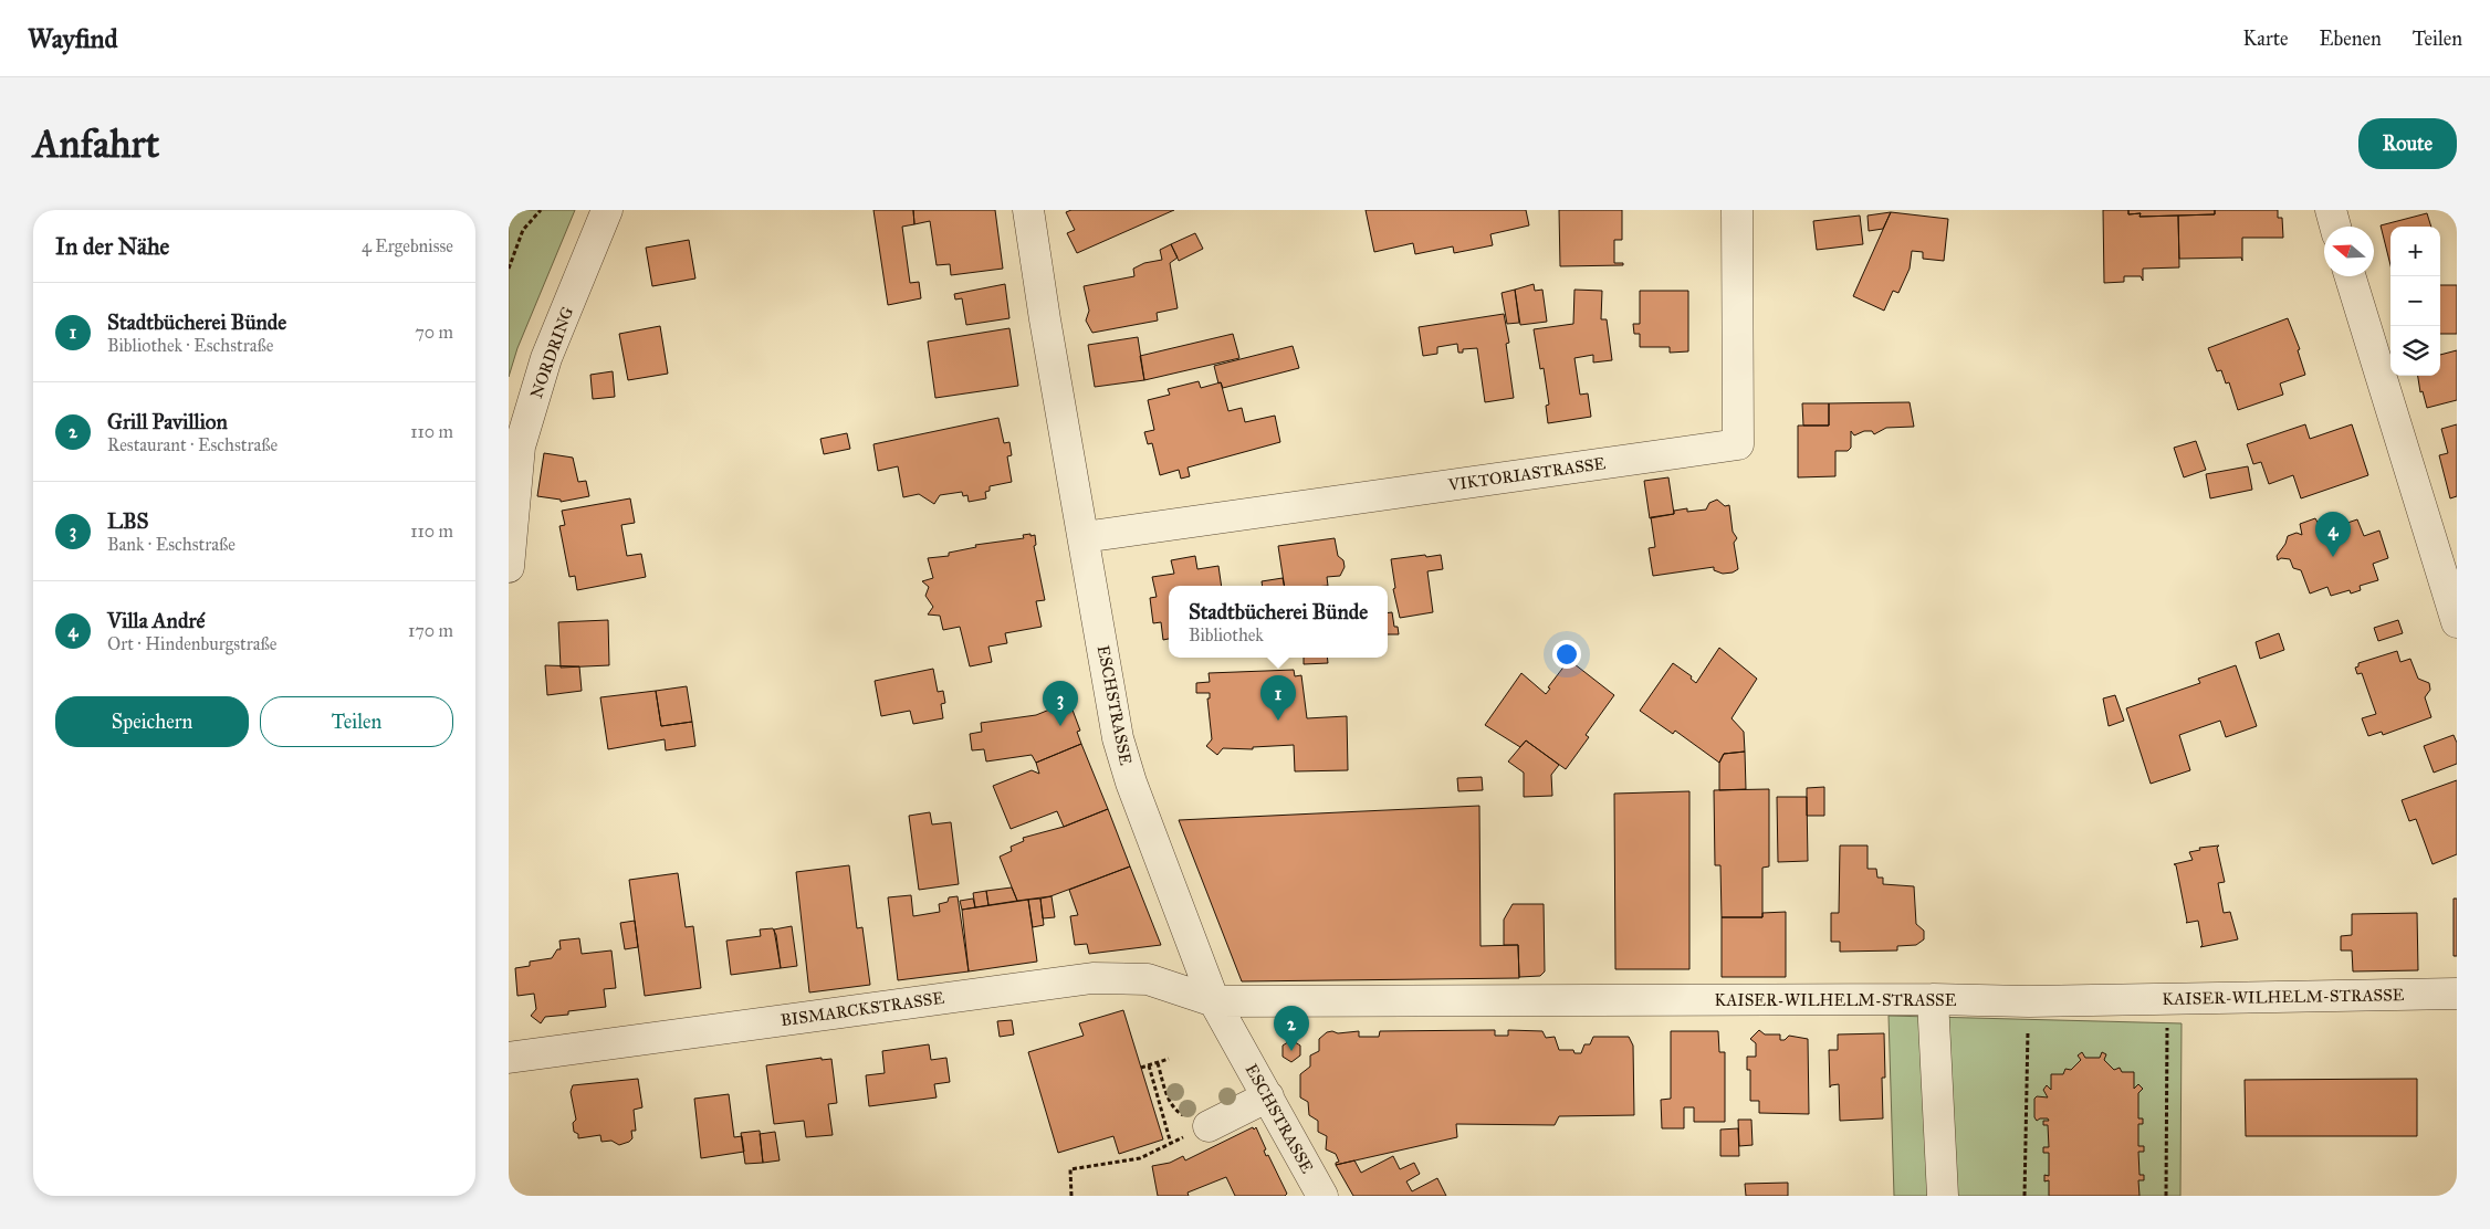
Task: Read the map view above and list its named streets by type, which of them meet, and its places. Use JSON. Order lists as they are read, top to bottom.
{
  "streets": {
    "street": [
      "NORDRING",
      "VIKTORIASTRASSE",
      "ESCHSTRASSE",
      "KAISER-WILHELM-STRASSE",
      "BISMARCKSTRASSE"
    ]
  },
  "crossings": [
    ["VIKTORIASTRASSE", "ESCHSTRASSE"],
    ["ESCHSTRASSE", "KAISER-WILHELM-STRASSE"],
    ["ESCHSTRASSE", "BISMARCKSTRASSE"],
    ["KAISER-WILHELM-STRASSE", "BISMARCKSTRASSE"]
  ],
  "north": "left",
  "page": {
    "header": "Wayfind",
    "nav": ["Karte", "Ebenen", "Teilen"],
    "buttons": [
      "Route",
      ["Speichern", "Teilen"]
    ],
    "title": "Anfahrt",
    "heading": ["In der Nähe", "4 Ergebnisse"],
    "map_buttons": ["+", "−"],
    "list": [
      {
        "mark": "1",
        "name": "Stadtbücherei Bünde",
        "note": "Bibliothek · Eschstraße",
        "value": "70 m"
      },
      {
        "mark": "2",
        "name": "Grill Pavillion",
        "note": "Restaurant · Eschstraße",
        "value": "110 m"
      },
      {
        "mark": "3",
        "name": "LBS",
        "note": "Bank · Eschstraße",
        "value": "110 m"
      },
      {
        "mark": "4",
        "name": "Villa André",
        "note": "Ort · Hindenburgstraße",
        "value": "170 m"
      }
    ],
    "pins": [
      "4",
      "1",
      "3",
      "2"
    ],
    "popup": ["Stadtbücherei Bünde", "Bibliothek"]
  }
}
